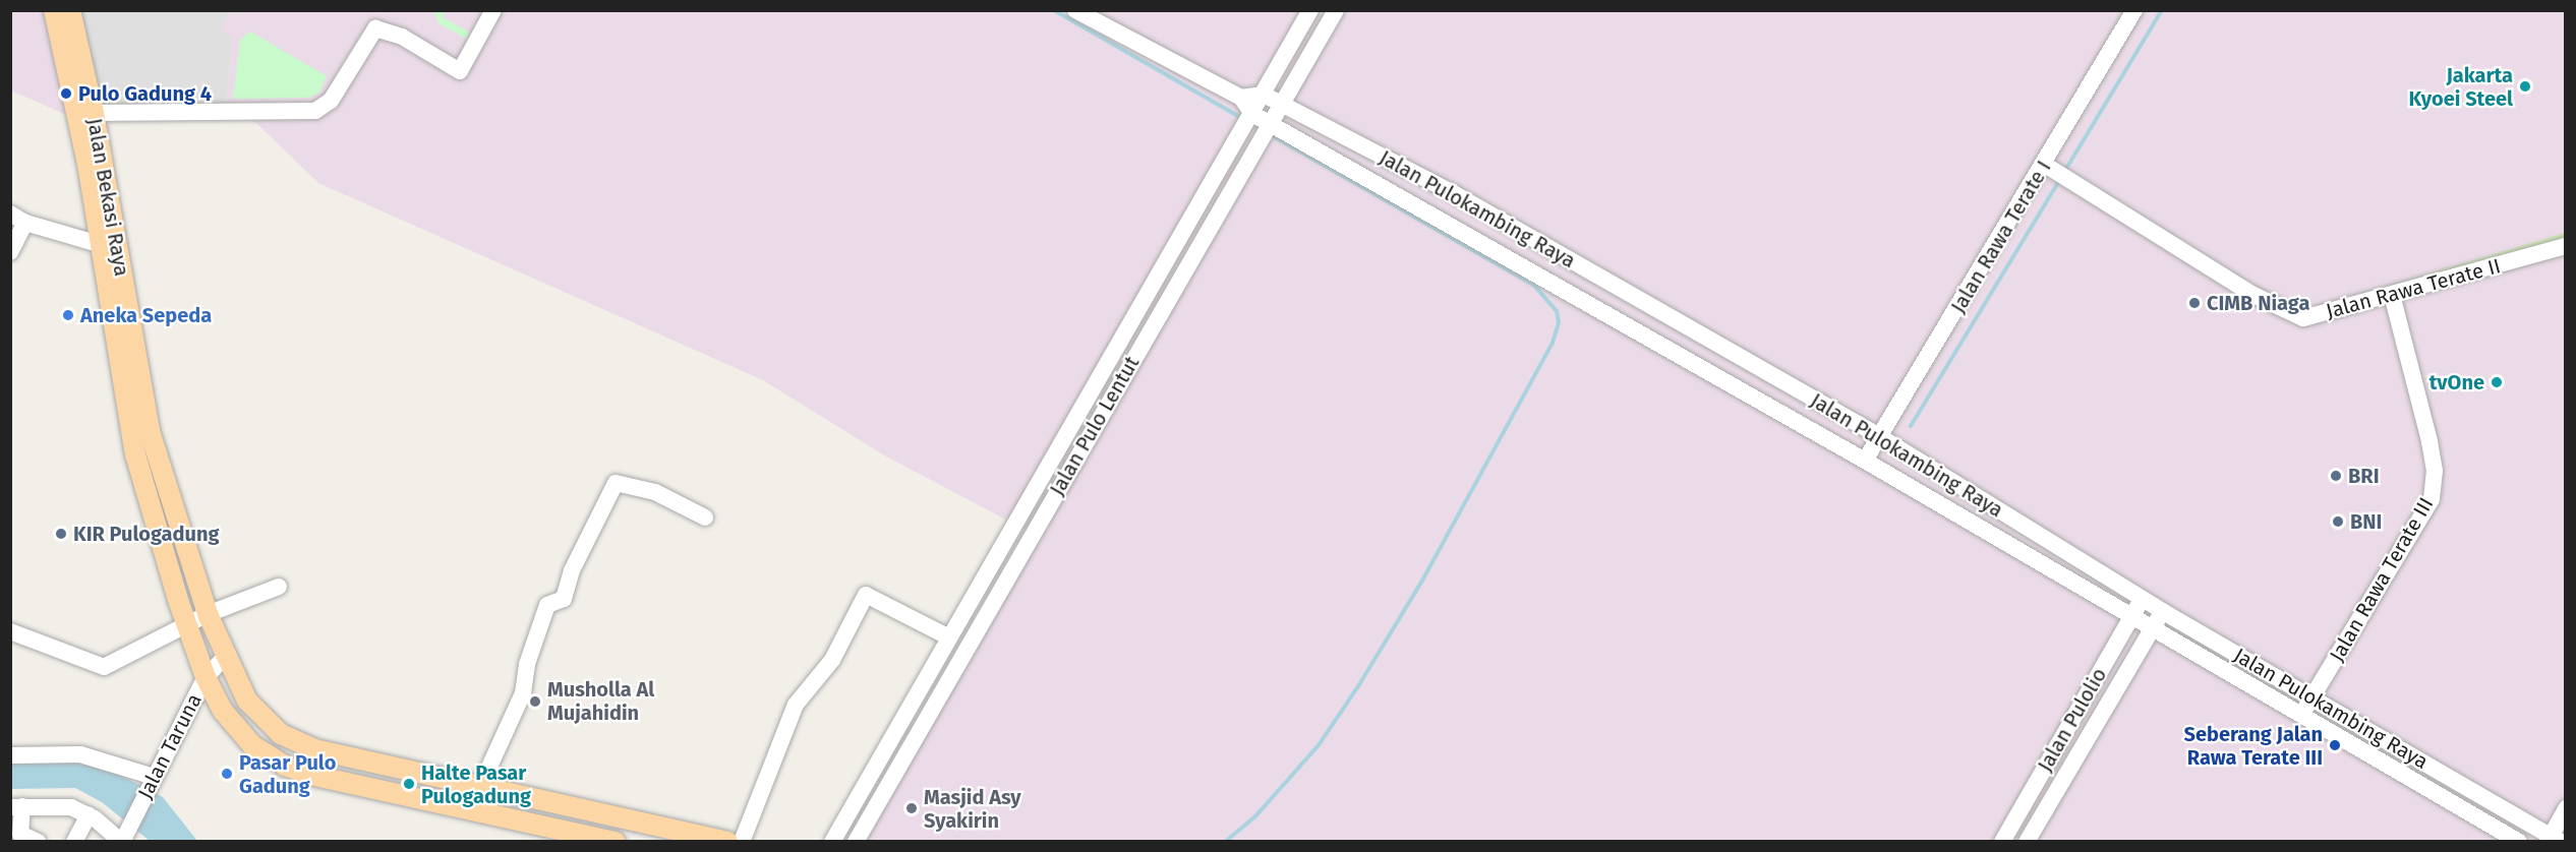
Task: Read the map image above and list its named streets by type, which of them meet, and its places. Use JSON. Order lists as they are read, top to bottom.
{
  "streets": {
    "main road": ["Jalan Bekasi Raya"],
    "street": [
      "Jalan Pulokambing Raya",
      "Jalan Rawa Terate I",
      "Jalan Rawa Terate II",
      "Jalan Pulo Lentut",
      "Jalan Rawa Terate III",
      "Jalan Pulolio",
      "Jalan Taruna"
    ]
  },
  "crossings": [
    ["Jalan Bekasi Raya", "Jalan Taruna"],
    ["Jalan Pulokambing Raya", "Jalan Rawa Terate I"],
    ["Jalan Pulokambing Raya", "Jalan Pulo Lentut"],
    ["Jalan Pulokambing Raya", "Jalan Rawa Terate III"],
    ["Jalan Pulokambing Raya", "Jalan Pulolio"],
    ["Jalan Rawa Terate I", "Jalan Rawa Terate II"],
    ["Jalan Rawa Terate II", "Jalan Rawa Terate III"]
  ],
  "places": [
    "Jakarta Kyoei Steel",
    "Pulo Gadung 4",
    "CIMB Niaga",
    "Aneka Sepeda",
    "tvOne",
    "BRI",
    "BNI",
    "KIR Pulogadung",
    "Musholla Al Mujahidin",
    "Seberang Jalan Rawa Terate III",
    "Pasar Pulo Gadung",
    "Halte Pasar Pulogadung",
    "Masjid Asy Syakirin"
  ]
}
